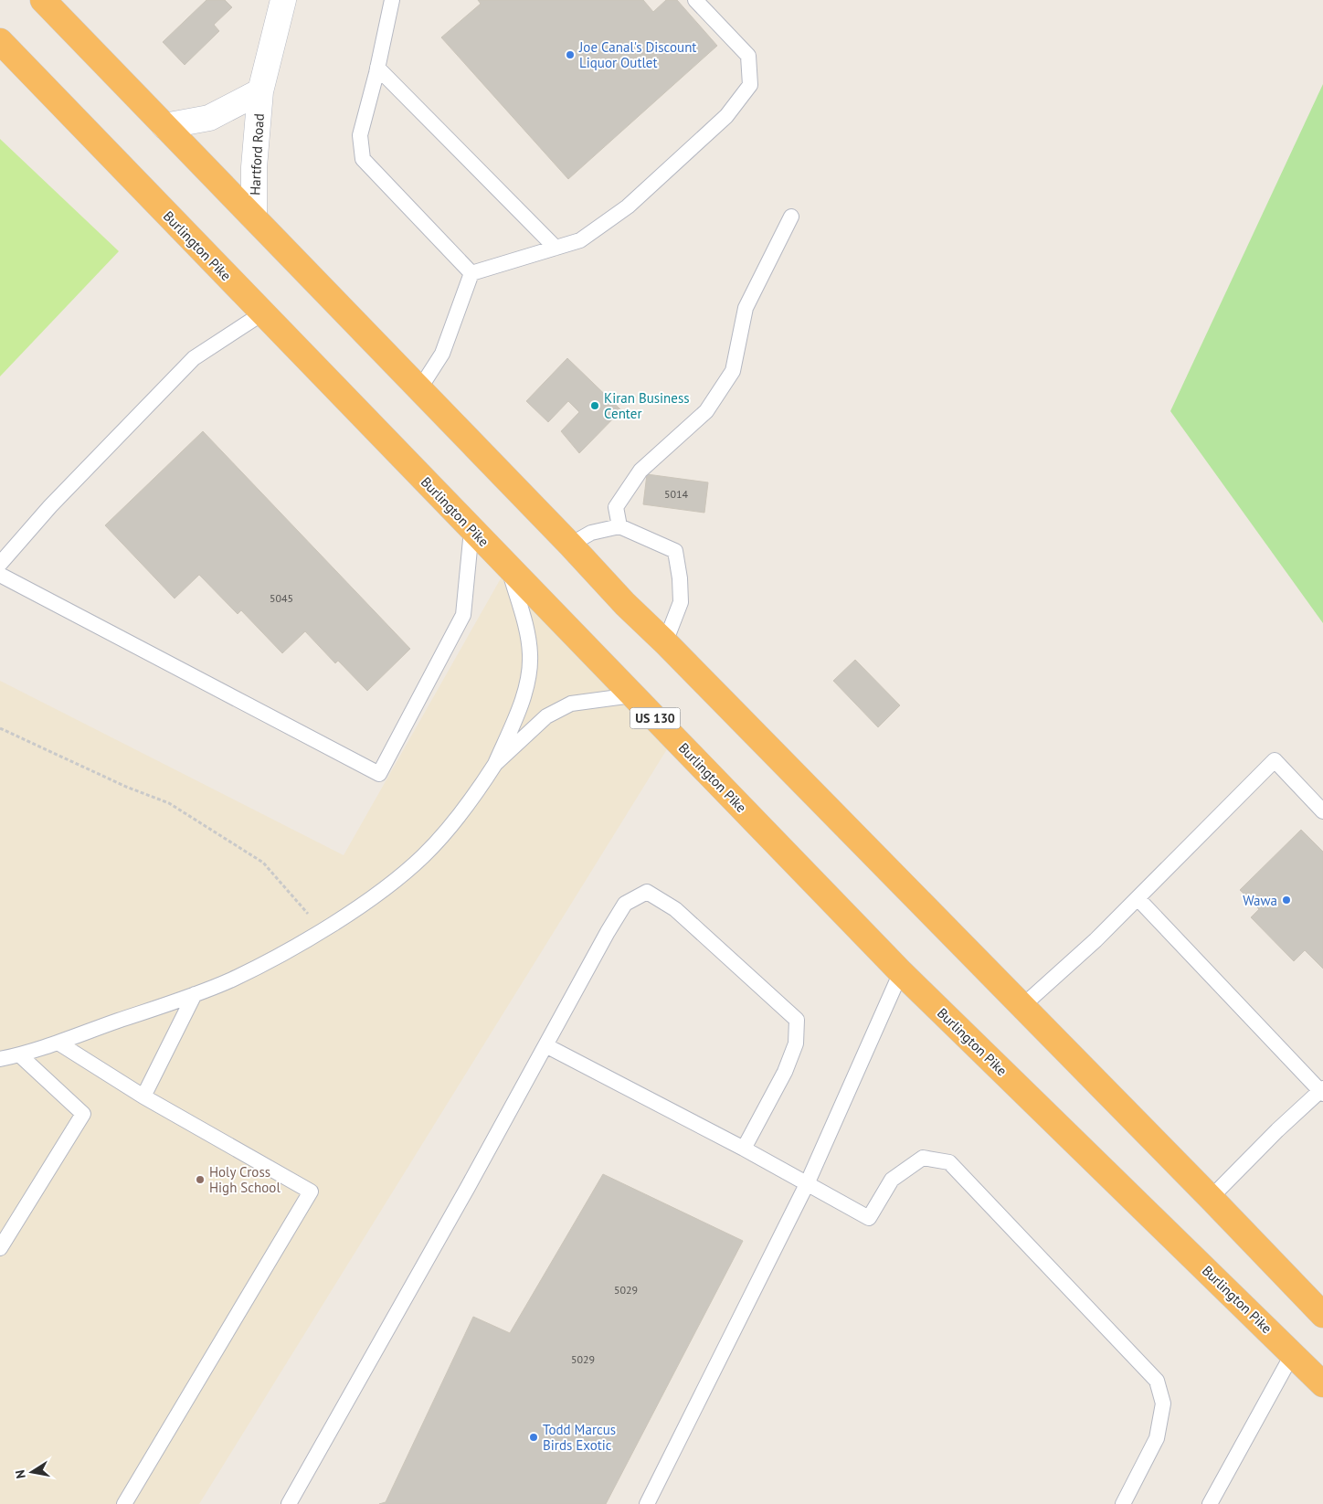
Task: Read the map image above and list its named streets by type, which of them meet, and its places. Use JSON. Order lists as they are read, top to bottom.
{
  "streets": {
    "highway": ["Burlington Pike", "US 130"],
    "street": ["Hartford Road"]
  },
  "places": [
    "Joe Canal's Discount Liquor Outlet",
    "Kiran Business Center",
    "Wawa",
    "Holy Cross High School",
    "Todd Marcus Birds Exotic"
  ],
  "house_numbers": [
    "5014",
    "5045",
    "5029",
    "5029"
  ],
  "north": "left"
}
